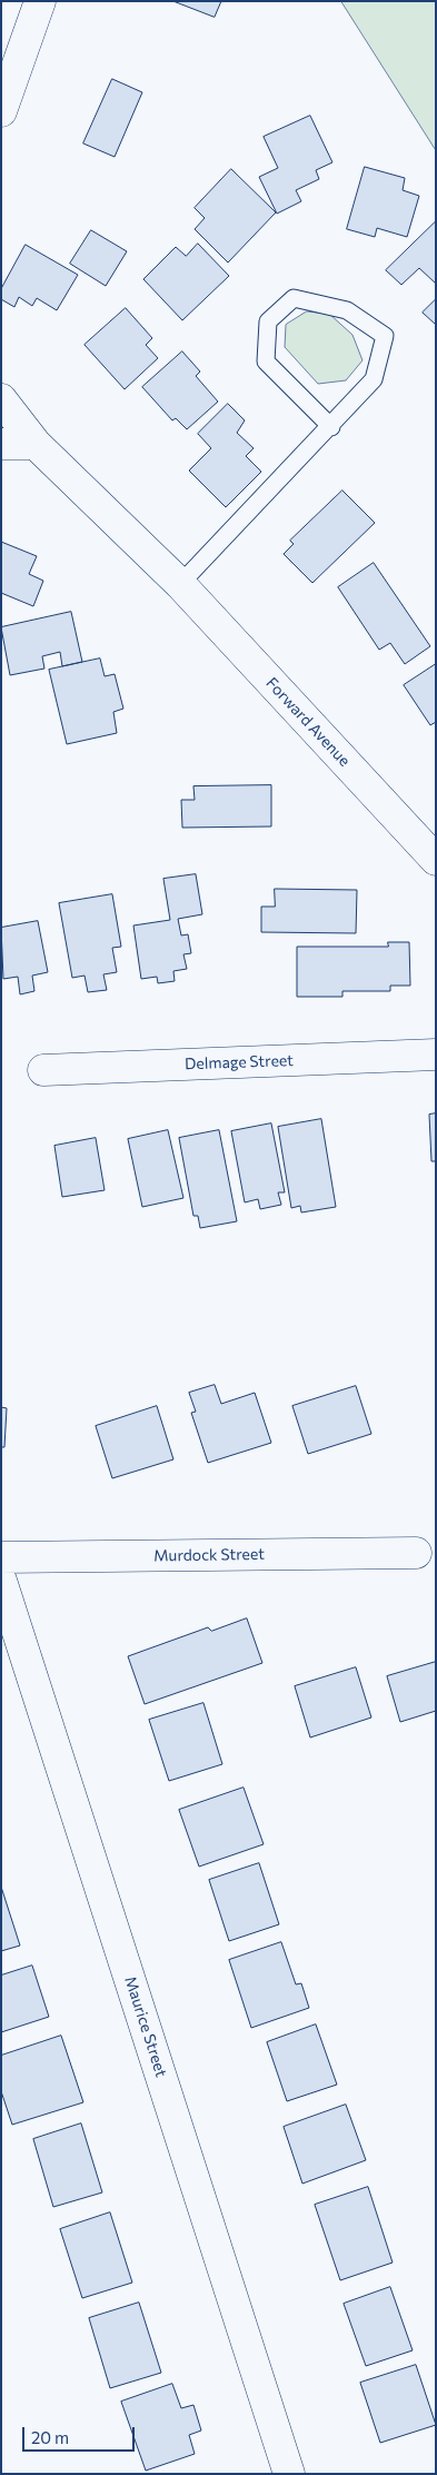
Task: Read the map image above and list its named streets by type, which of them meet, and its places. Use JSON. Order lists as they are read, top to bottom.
{
  "streets": {
    "street": [
      "Forward Avenue",
      "Delmage Street",
      "Murdock Street",
      "Maurice Street"
    ]
  },
  "scale_bar": "20 m"
}
